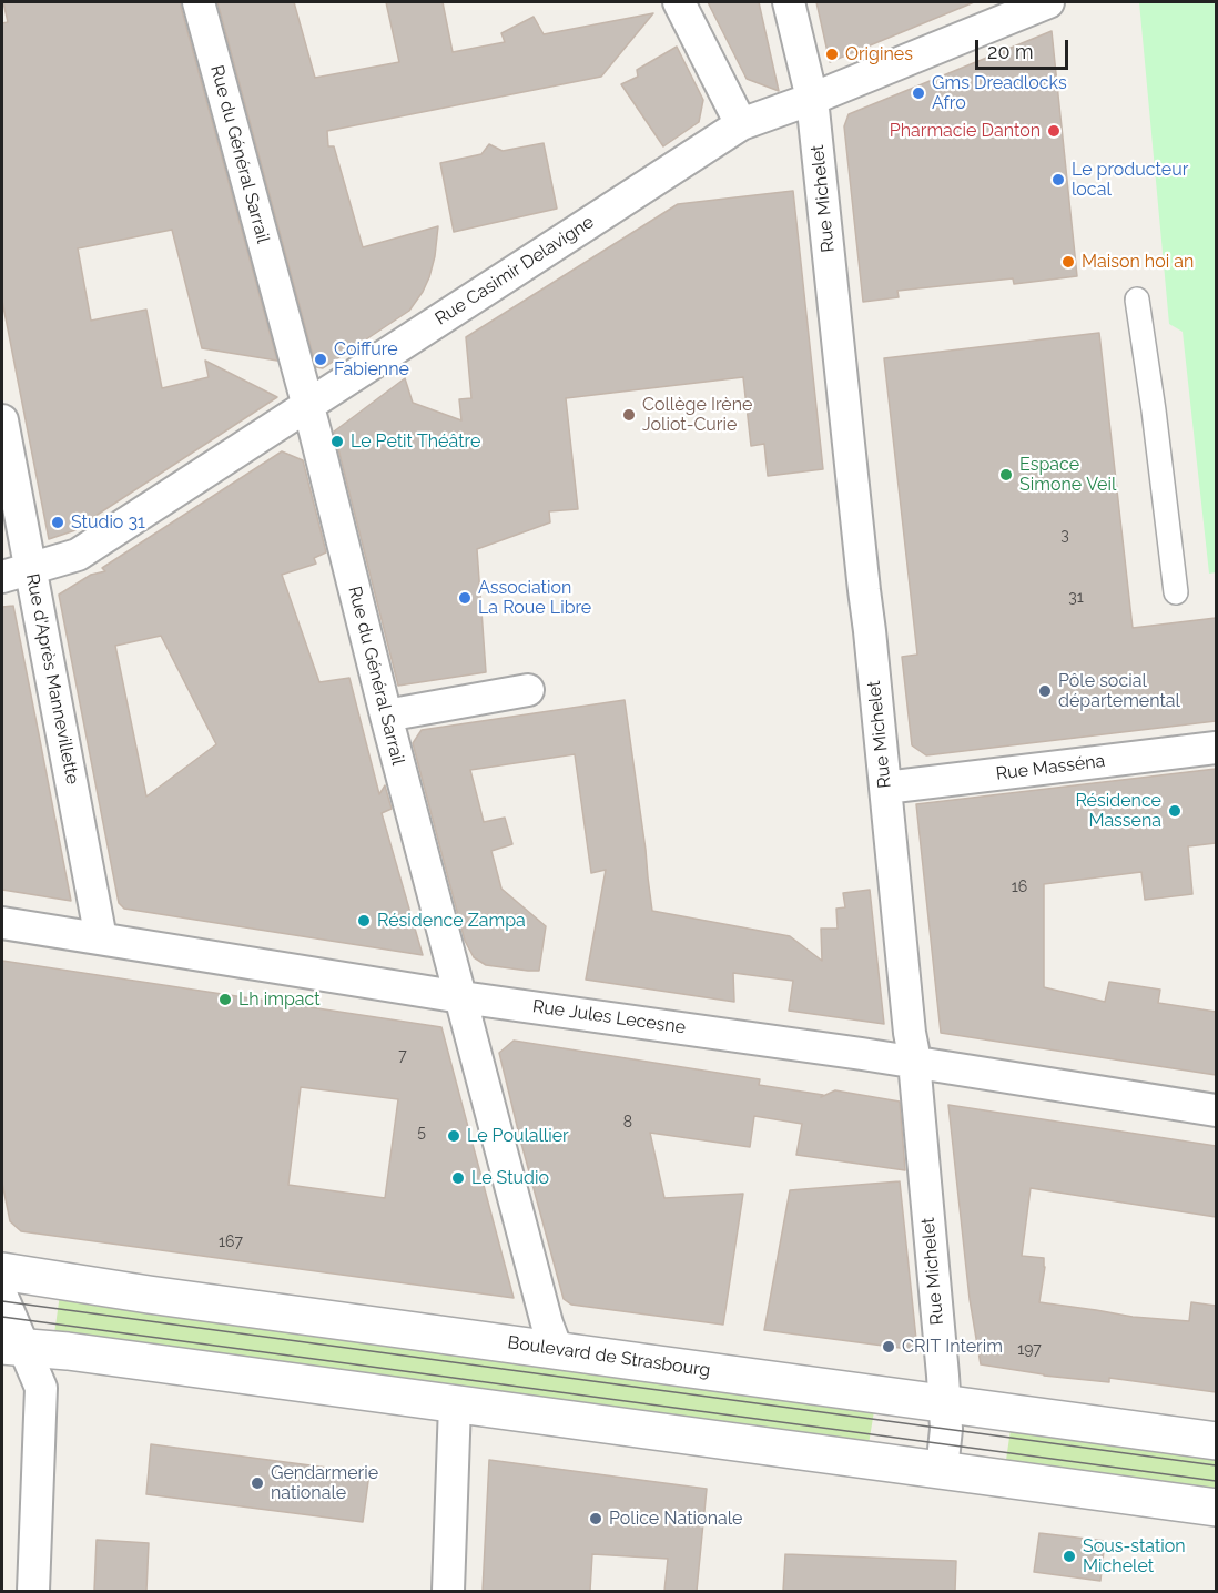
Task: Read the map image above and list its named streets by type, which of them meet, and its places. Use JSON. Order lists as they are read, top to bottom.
{
  "streets": {
    "street": [
      "Rue du Général Sarrail",
      "Rue Michelet",
      "Rue Casimir Delavigne",
      "Rue d'Après Mannevillette",
      "Rue Masséna",
      "Rue Jules Lecesne",
      "Boulevard de Strasbourg"
    ]
  },
  "crossings": [
    ["Rue du Général Sarrail", "Rue Casimir Delavigne"],
    ["Rue du Général Sarrail", "Rue Jules Lecesne"],
    ["Rue du Général Sarrail", "Boulevard de Strasbourg"],
    ["Rue Michelet", "Rue Casimir Delavigne"],
    ["Rue Michelet", "Rue Masséna"],
    ["Rue Michelet", "Rue Jules Lecesne"],
    ["Rue Michelet", "Boulevard de Strasbourg"],
    ["Rue Casimir Delavigne", "Rue d'Après Mannevillette"],
    ["Rue d'Après Mannevillette", "Rue Jules Lecesne"]
  ],
  "places": [
    "Origines",
    "Gms Dreadlocks Afro",
    "Pharmacie Danton",
    "Le producteur local",
    "Maison hoi an",
    "Coiffure Fabienne",
    "Collège Irène Joliot-Curie",
    "Le Petit Théâtre",
    "Espace Simone Veil",
    "Studio 31",
    "Association La Roue Libre",
    "Pôle social départemental",
    "Résidence Massena",
    "Résidence Zampa",
    "Lh impact",
    "Le Poulallier",
    "Le Studio",
    "CRIT Interim",
    "Gendarmerie nationale",
    "Police Nationale",
    "Sous-station Michelet"
  ],
  "house_numbers": [
    "3",
    "31",
    "16",
    "7",
    "8",
    "5",
    "167",
    "197"
  ],
  "scale_bar": "20 m"
}
